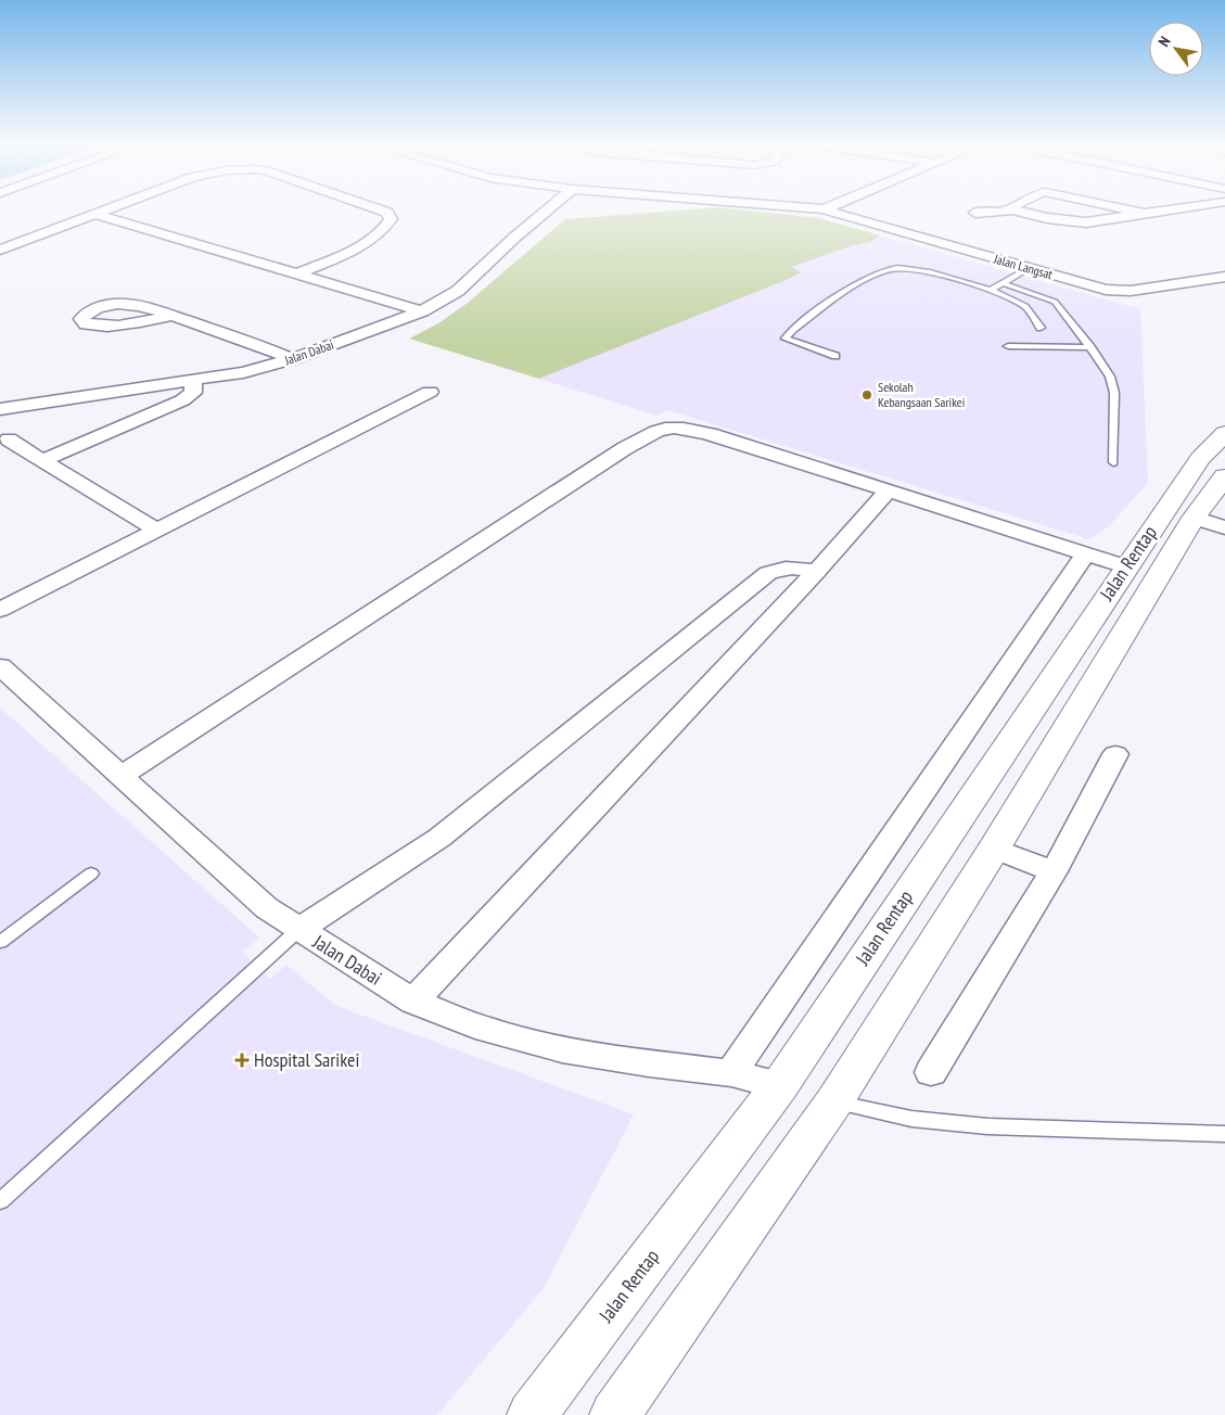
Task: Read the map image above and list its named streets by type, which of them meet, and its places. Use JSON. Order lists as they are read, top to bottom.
{
  "streets": {
    "main road": ["Jalan Rentap"],
    "street": ["Jalan Langsat", "Jalan Dabai"]
  },
  "crossings": [
    ["Jalan Dabai", "Jalan Rentap"]
  ],
  "places": {
    "other": ["Sekolah Kebangsaan Sarikei"],
    "health": ["Hospital Sarikei"]
  },
  "north": "top left"
}
